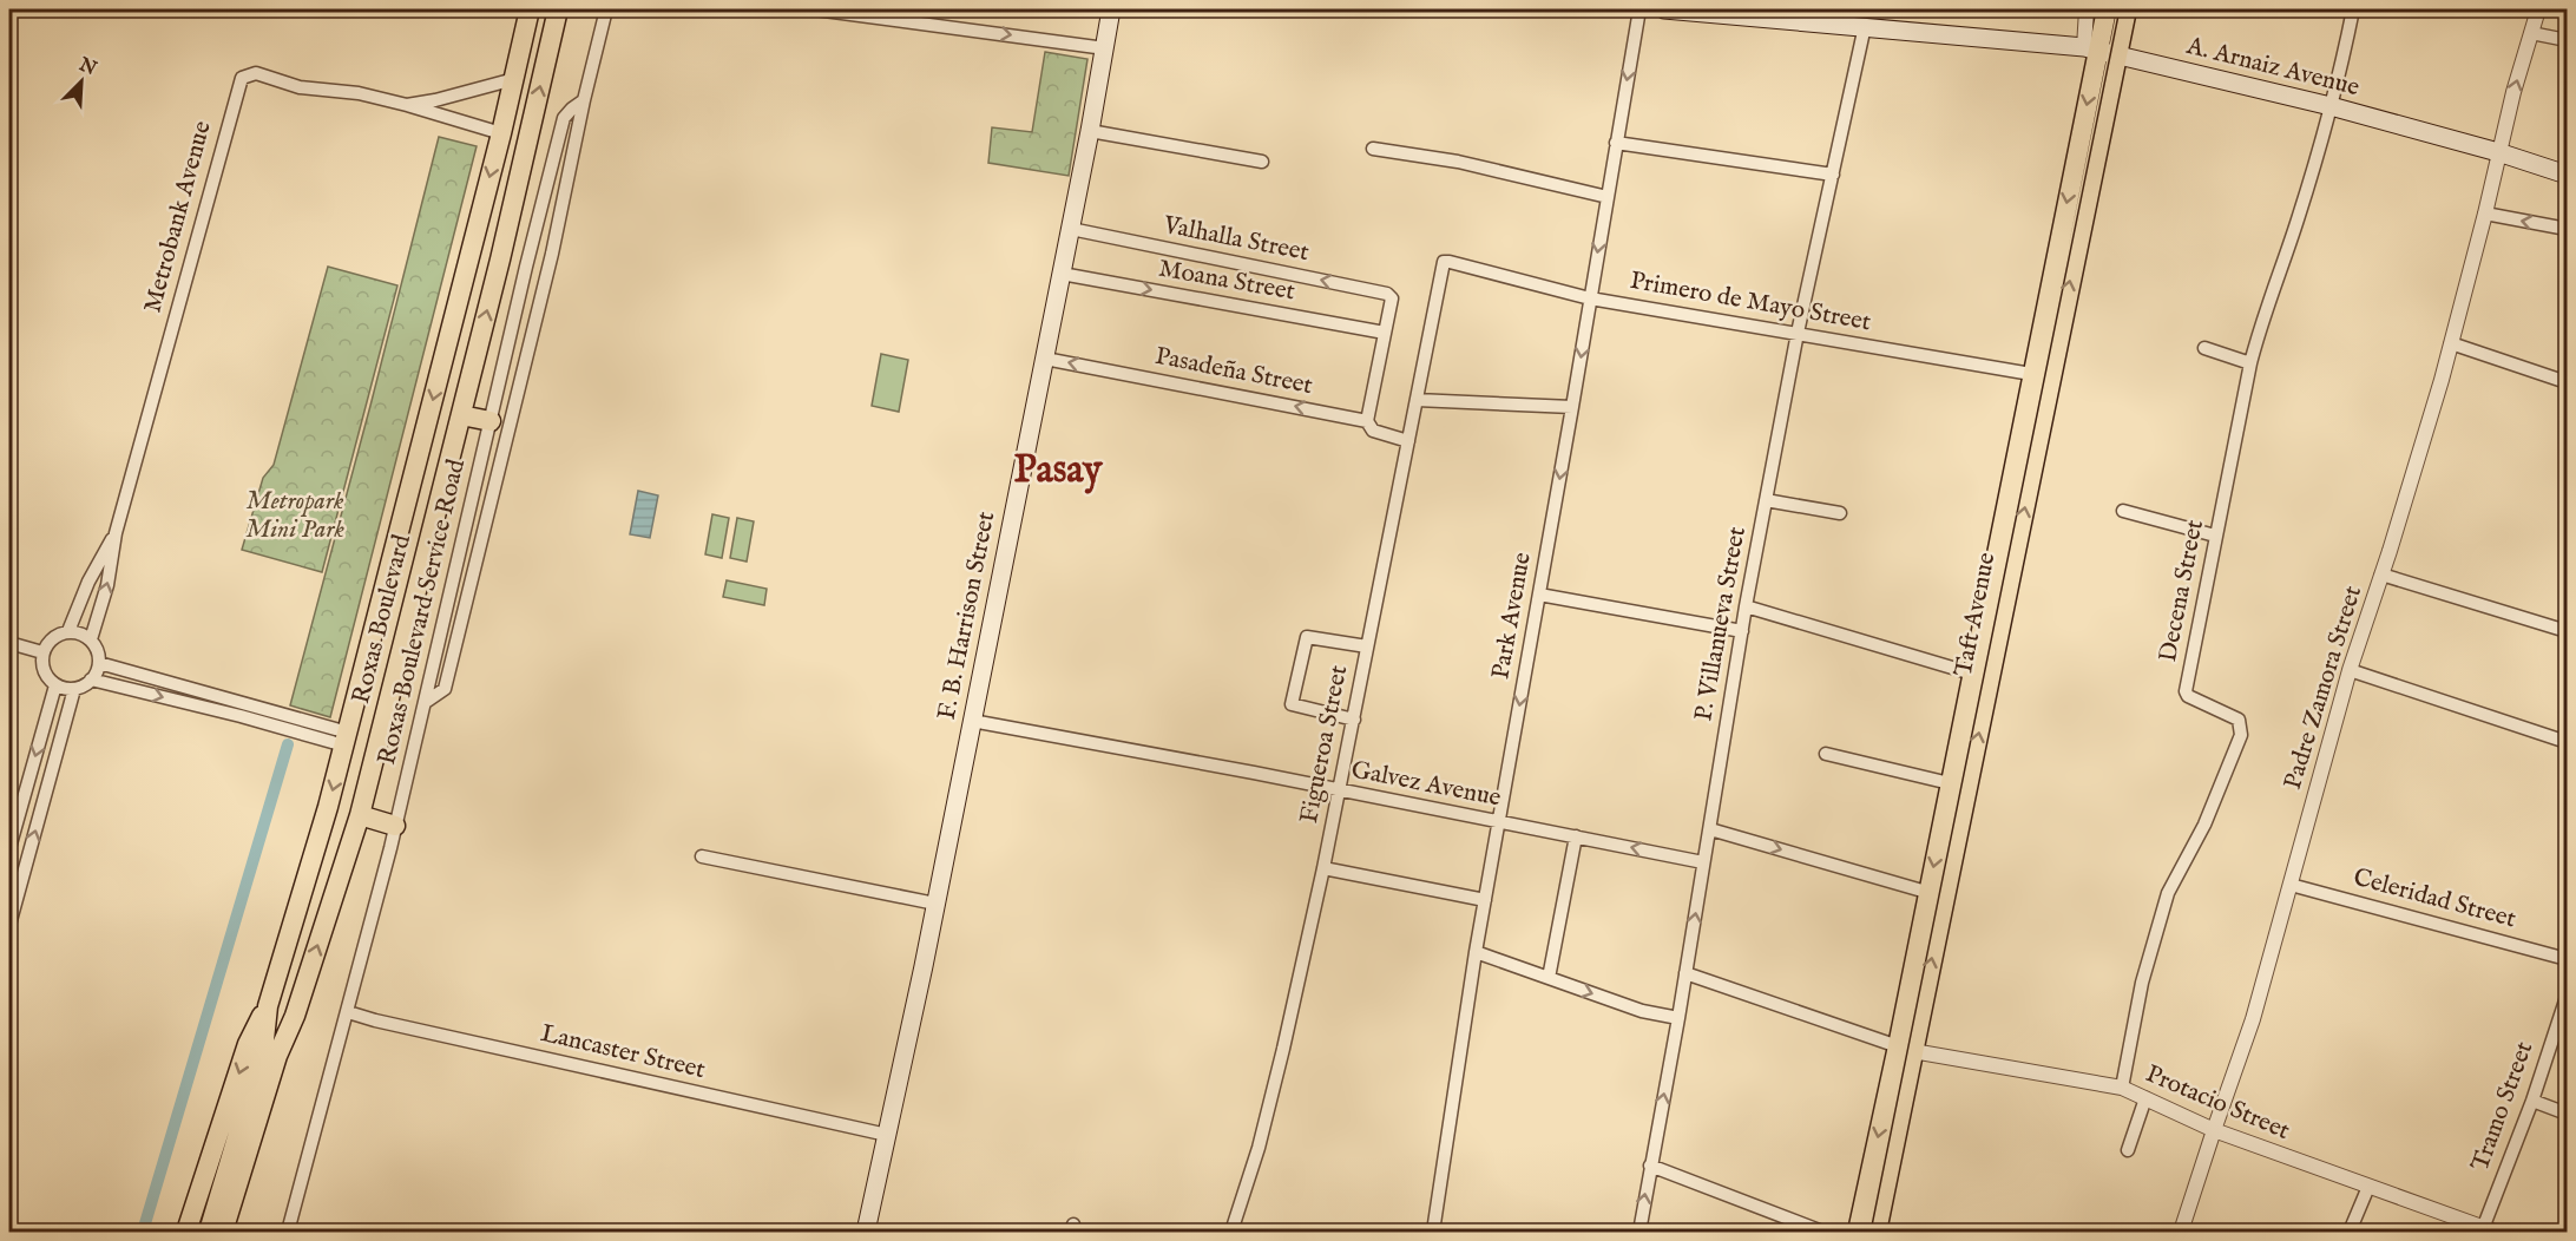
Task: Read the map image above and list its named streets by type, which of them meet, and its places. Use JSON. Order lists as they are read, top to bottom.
{
  "streets": {
    "main road": [
      "A. Arnaiz Avenue",
      "Taft Avenue",
      "F. B. Harrison Street",
      "Roxas Boulevard"
    ],
    "street": [
      "Metrobank Avenue",
      "Valhalla Street",
      "Moana Street",
      "Primero de Mayo Street",
      "Pasadeña Street",
      "Decena Street",
      "Roxas Boulevard Service Road",
      "Park Avenue",
      "P. Villanueva Street",
      "Padre Zamora Street",
      "Figueroa Street",
      "Galvez Avenue",
      "Celeridad Street",
      "Lancaster Street",
      "Protacio Street",
      "Tramo Street"
    ]
  },
  "crossings": [
    ["A. Arnaiz Avenue", "Decena Street"],
    ["A. Arnaiz Avenue", "Taft Avenue"],
    ["A. Arnaiz Avenue", "P. Villanueva Street"],
    ["A. Arnaiz Avenue", "Padre Zamora Street"],
    ["Metrobank Avenue", "Roxas Boulevard"],
    ["Valhalla Street", "Moana Street"],
    ["Valhalla Street", "F. B. Harrison Street"],
    ["Moana Street", "F. B. Harrison Street"],
    ["Primero de Mayo Street", "Taft Avenue"],
    ["Primero de Mayo Street", "Park Avenue"],
    ["Primero de Mayo Street", "P. Villanueva Street"],
    ["Primero de Mayo Street", "Figueroa Street"],
    ["Pasadeña Street", "F. B. Harrison Street"],
    ["Pasadeña Street", "Figueroa Street"],
    ["Decena Street", "Protacio Street"],
    ["Roxas Boulevard Service Road", "Lancaster Street"],
    ["Taft Avenue", "Protacio Street"],
    ["F. B. Harrison Street", "Galvez Avenue"],
    ["F. B. Harrison Street", "Lancaster Street"],
    ["Park Avenue", "Galvez Avenue"],
    ["P. Villanueva Street", "Galvez Avenue"],
    ["Padre Zamora Street", "Celeridad Street"],
    ["Padre Zamora Street", "Protacio Street"],
    ["Figueroa Street", "Galvez Avenue"],
    ["Protacio Street", "Tramo Street"]
  ],
  "one_way": ["Moana Street", "Pasadeña Street", "Park Avenue"],
  "districts": ["Pasay"],
  "parks": ["Metropark Mini Park"],
  "north": "top right"
}
